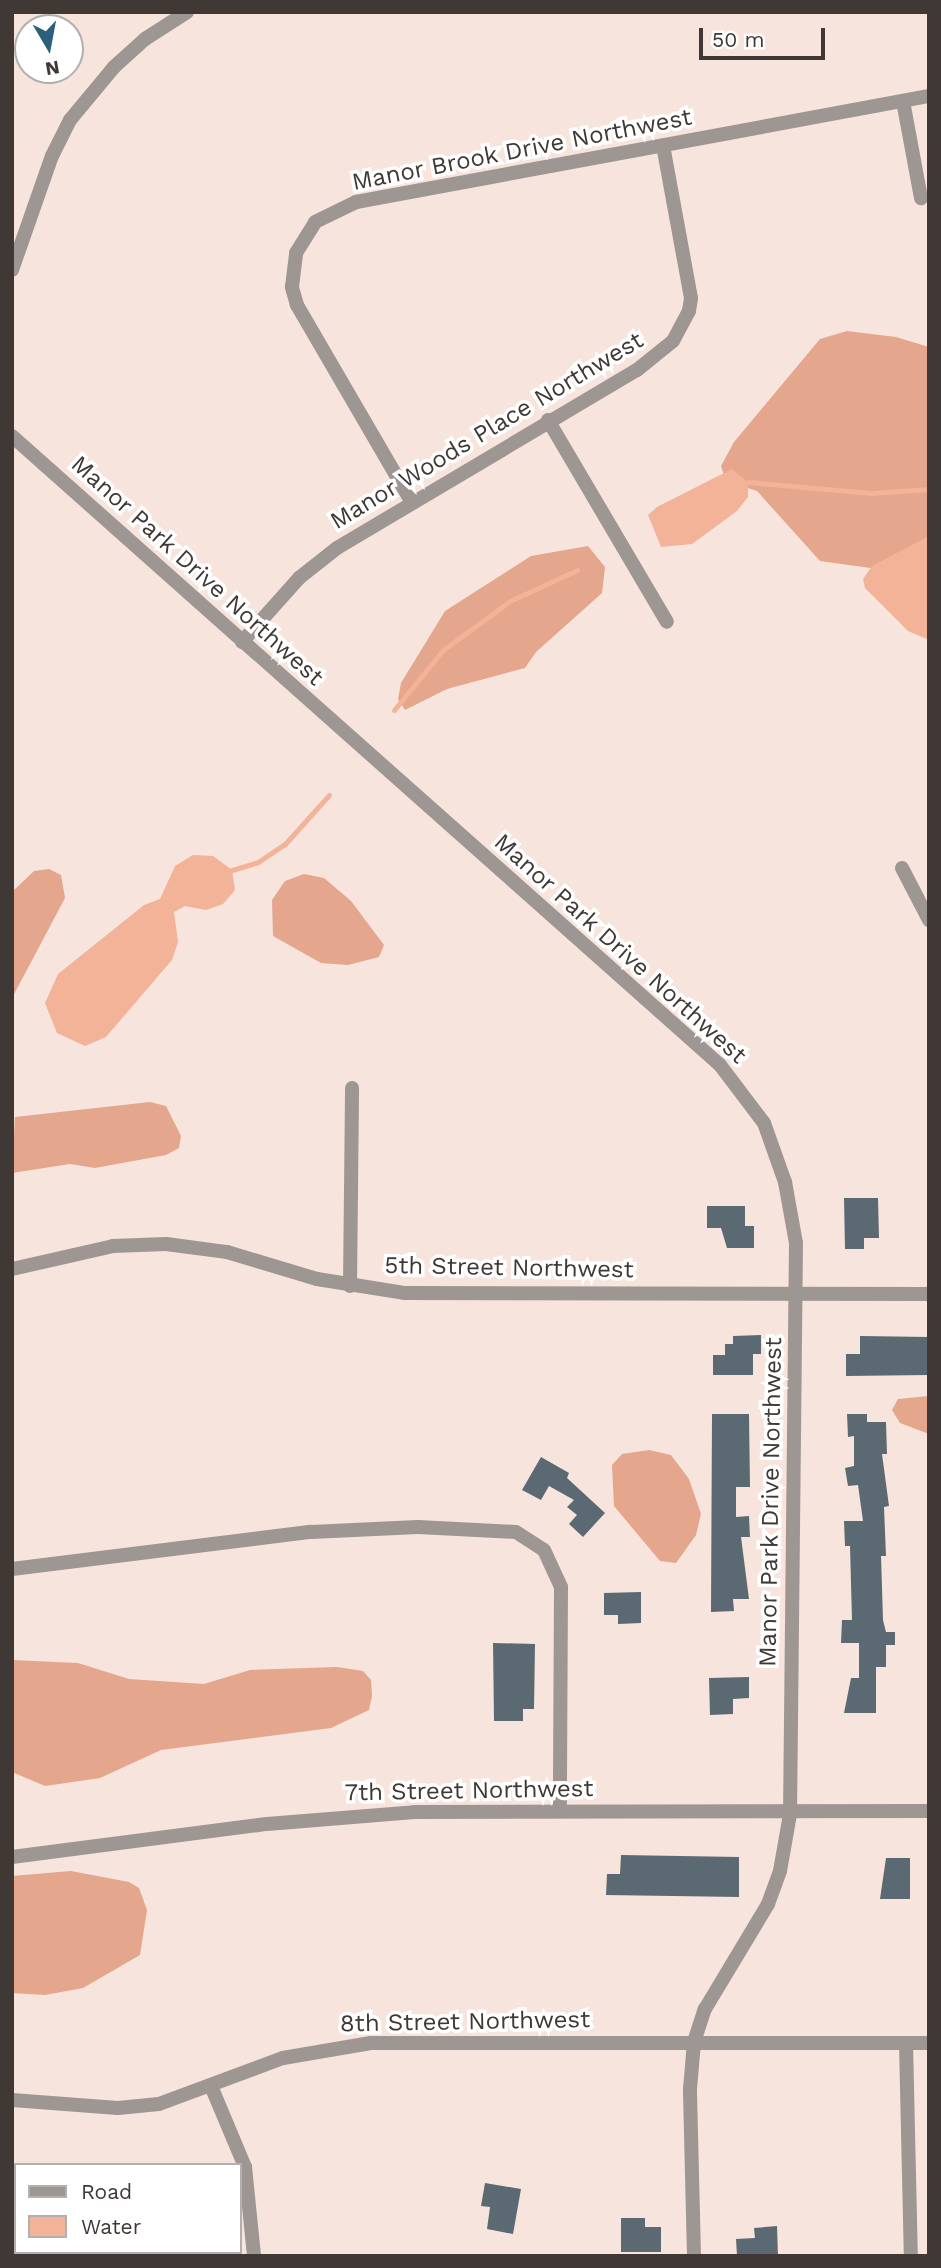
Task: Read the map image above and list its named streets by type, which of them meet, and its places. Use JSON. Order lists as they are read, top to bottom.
{
  "streets": {
    "street": [
      "Manor Brook Drive Northwest",
      "Manor Woods Place Northwest",
      "Manor Park Drive Northwest",
      "5th Street Northwest",
      "7th Street Northwest",
      "8th Street Northwest"
    ]
  },
  "crossings": [
    ["Manor Brook Drive Northwest", "Manor Woods Place Northwest"],
    ["Manor Woods Place Northwest", "Manor Park Drive Northwest"],
    ["Manor Park Drive Northwest", "5th Street Northwest"],
    ["Manor Park Drive Northwest", "7th Street Northwest"],
    ["Manor Park Drive Northwest", "8th Street Northwest"]
  ],
  "legend": ["Road", "Water"],
  "scale_bar": "50 m",
  "north": "bottom"
}
